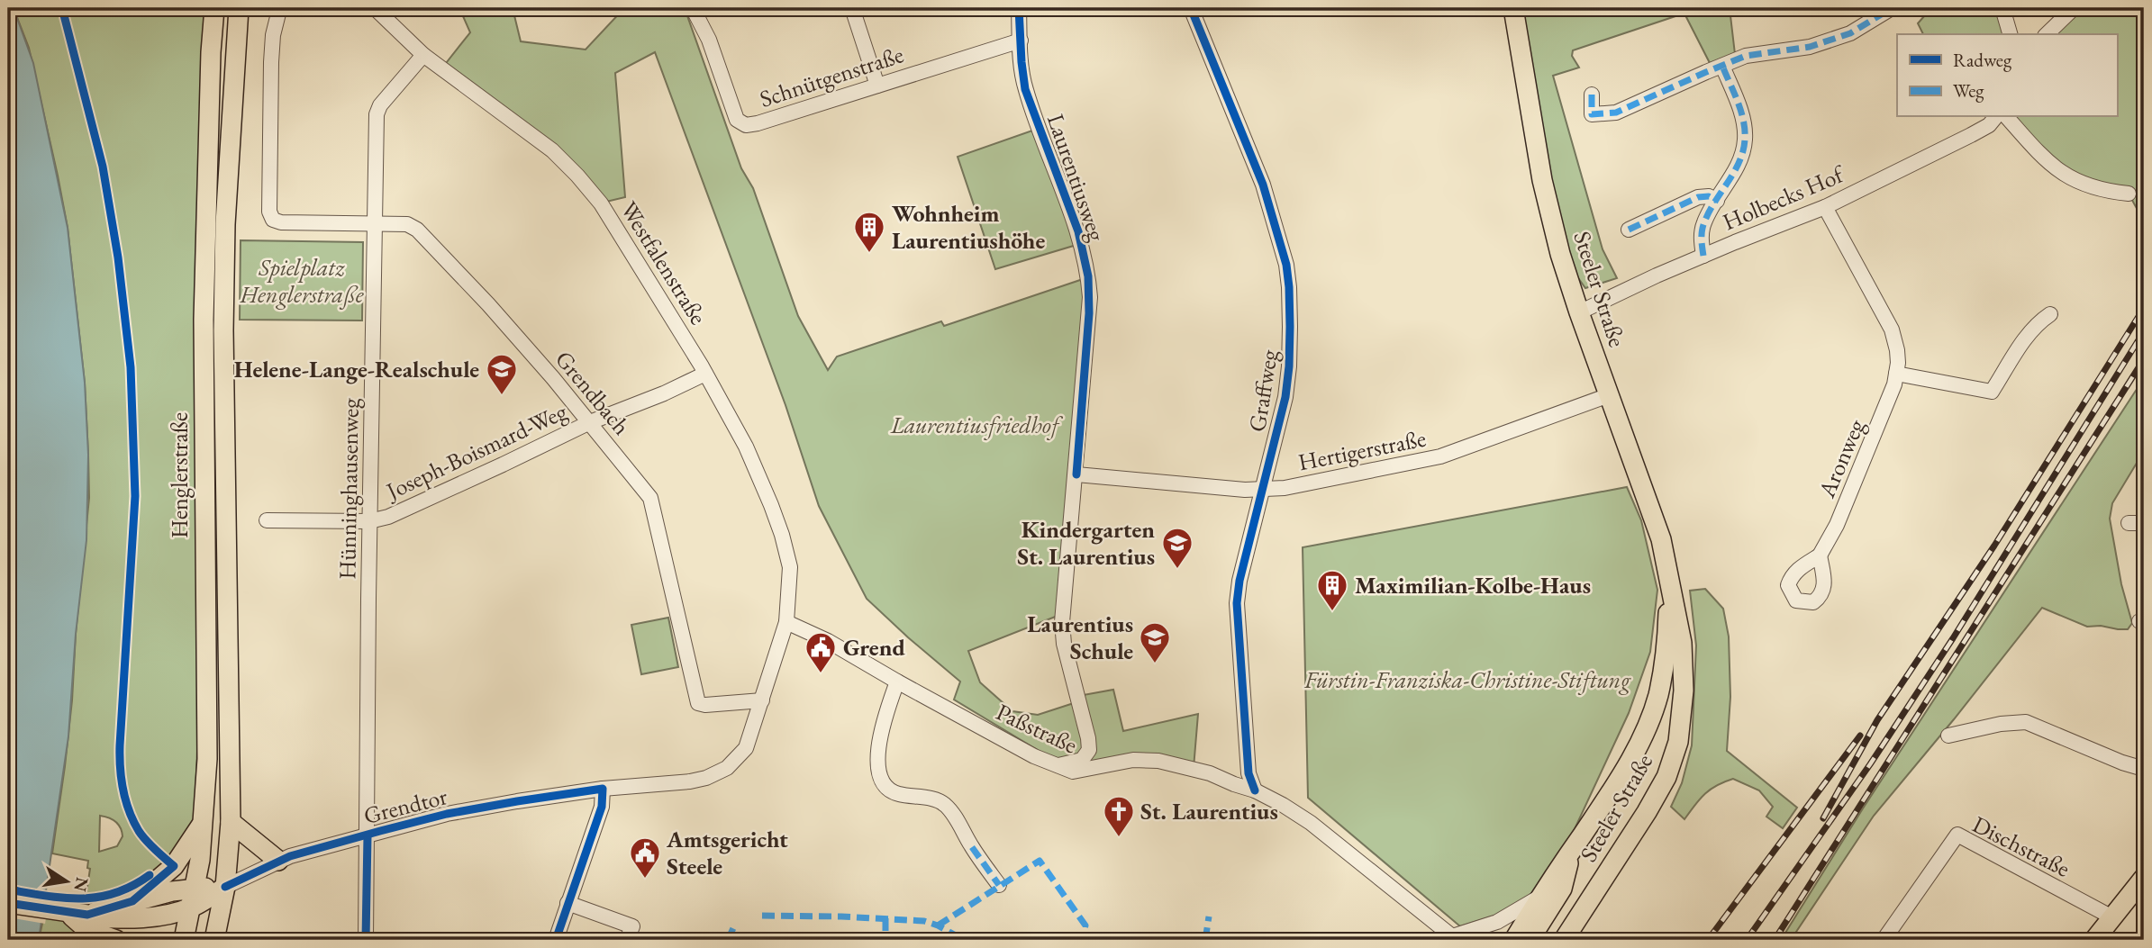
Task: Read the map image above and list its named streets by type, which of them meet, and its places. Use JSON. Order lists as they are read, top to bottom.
{
  "streets": {
    "main road": ["Steeler Straße", "Henglerstraße"],
    "street": [
      "Schnütgenstraße",
      "Laurentiusweg",
      "Holbecks Hof",
      "Westfalenstraße",
      "Graffweg",
      "Grendbach",
      "Hertigerstraße",
      "Joseph-Boismard-Weg",
      "Aronweg",
      "Hünninghausenweg",
      "Paßstraße",
      "Grendtor",
      "Dischstraße"
    ]
  },
  "crossings": [
    ["Schnütgenstraße", "Laurentiusweg"],
    ["Laurentiusweg", "Hertigerstraße"],
    ["Laurentiusweg", "Paßstraße"],
    ["Holbecks Hof", "Steeler Straße"],
    ["Holbecks Hof", "Aronweg"],
    ["Westfalenstraße", "Joseph-Boismard-Weg"],
    ["Westfalenstraße", "Hünninghausenweg"],
    ["Westfalenstraße", "Paßstraße"],
    ["Westfalenstraße", "Grendtor"],
    ["Steeler Straße", "Hertigerstraße"],
    ["Steeler Straße", "Paßstraße"],
    ["Graffweg", "Hertigerstraße"],
    ["Graffweg", "Paßstraße"],
    ["Grendbach", "Joseph-Boismard-Weg"],
    ["Grendbach", "Hünninghausenweg"],
    ["Grendbach", "Grendtor"],
    ["Joseph-Boismard-Weg", "Hünninghausenweg"],
    ["Henglerstraße", "Grendtor"],
    ["Hünninghausenweg", "Grendtor"],
    ["Paßstraße", "Grendtor"]
  ],
  "parks": ["Spielplatz Henglerstraße", "Laurentiusfriedhof", "Fürstin-Franziska-Christine-Stiftung"],
  "places": {
    "building": ["Wohnheim Laurentiushöhe", "Maximilian-Kolbe-Haus"],
    "school or university": ["Helene-Lange-Realschule", "Kindergarten St. Laurentius", "Laurentius Schule"],
    "public building": ["Grend", "Amtsgericht Steele"],
    "church": ["St. Laurentius"]
  },
  "legend": ["Radweg", "Weg"],
  "north": "right"
}
